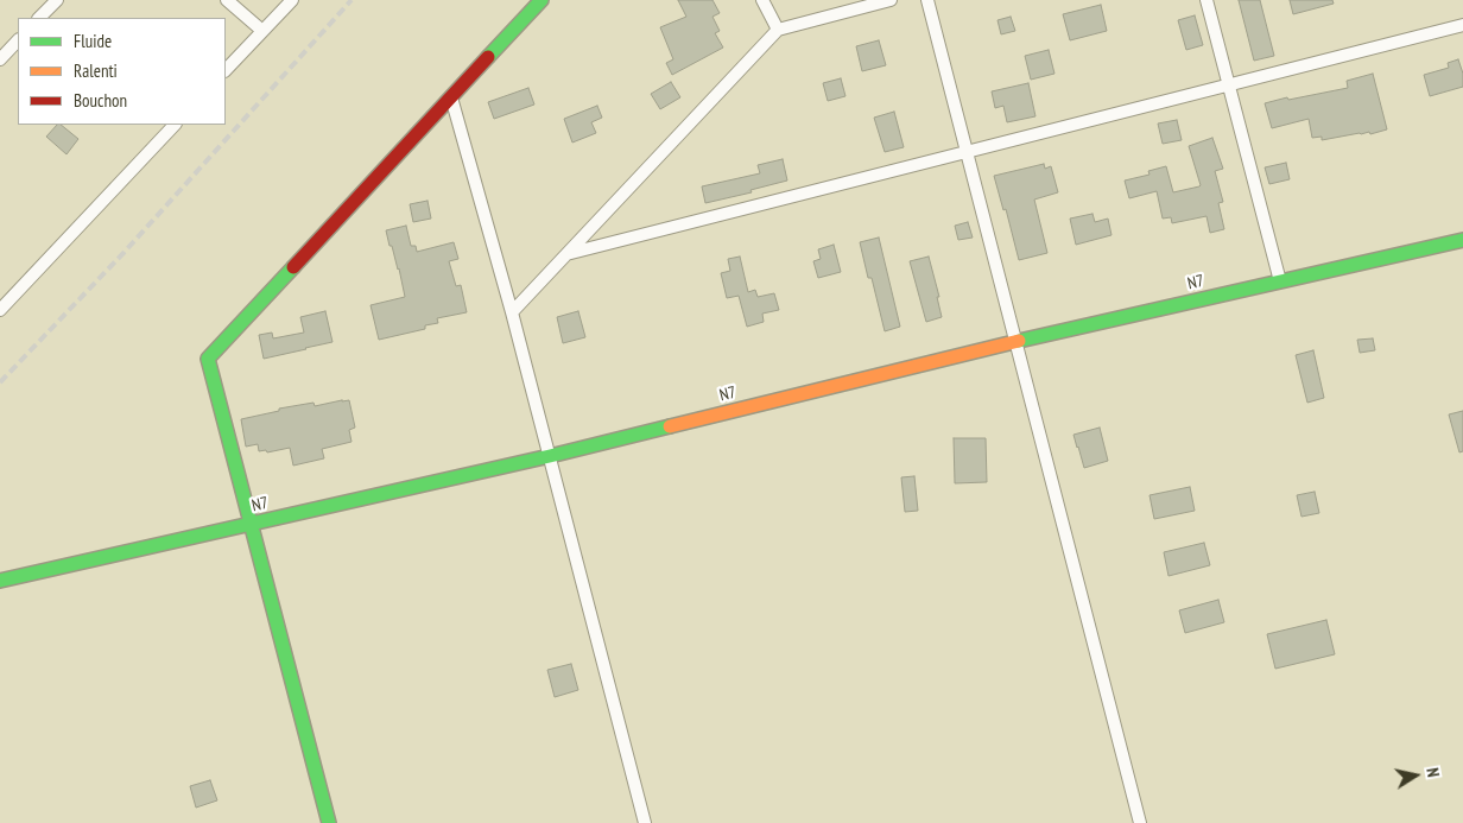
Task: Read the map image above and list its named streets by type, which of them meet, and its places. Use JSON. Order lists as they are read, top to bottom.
{
  "streets": {
    "main road": ["N7"]
  },
  "legend": ["Fluide", "Ralenti", "Bouchon"],
  "north": "right"
}
